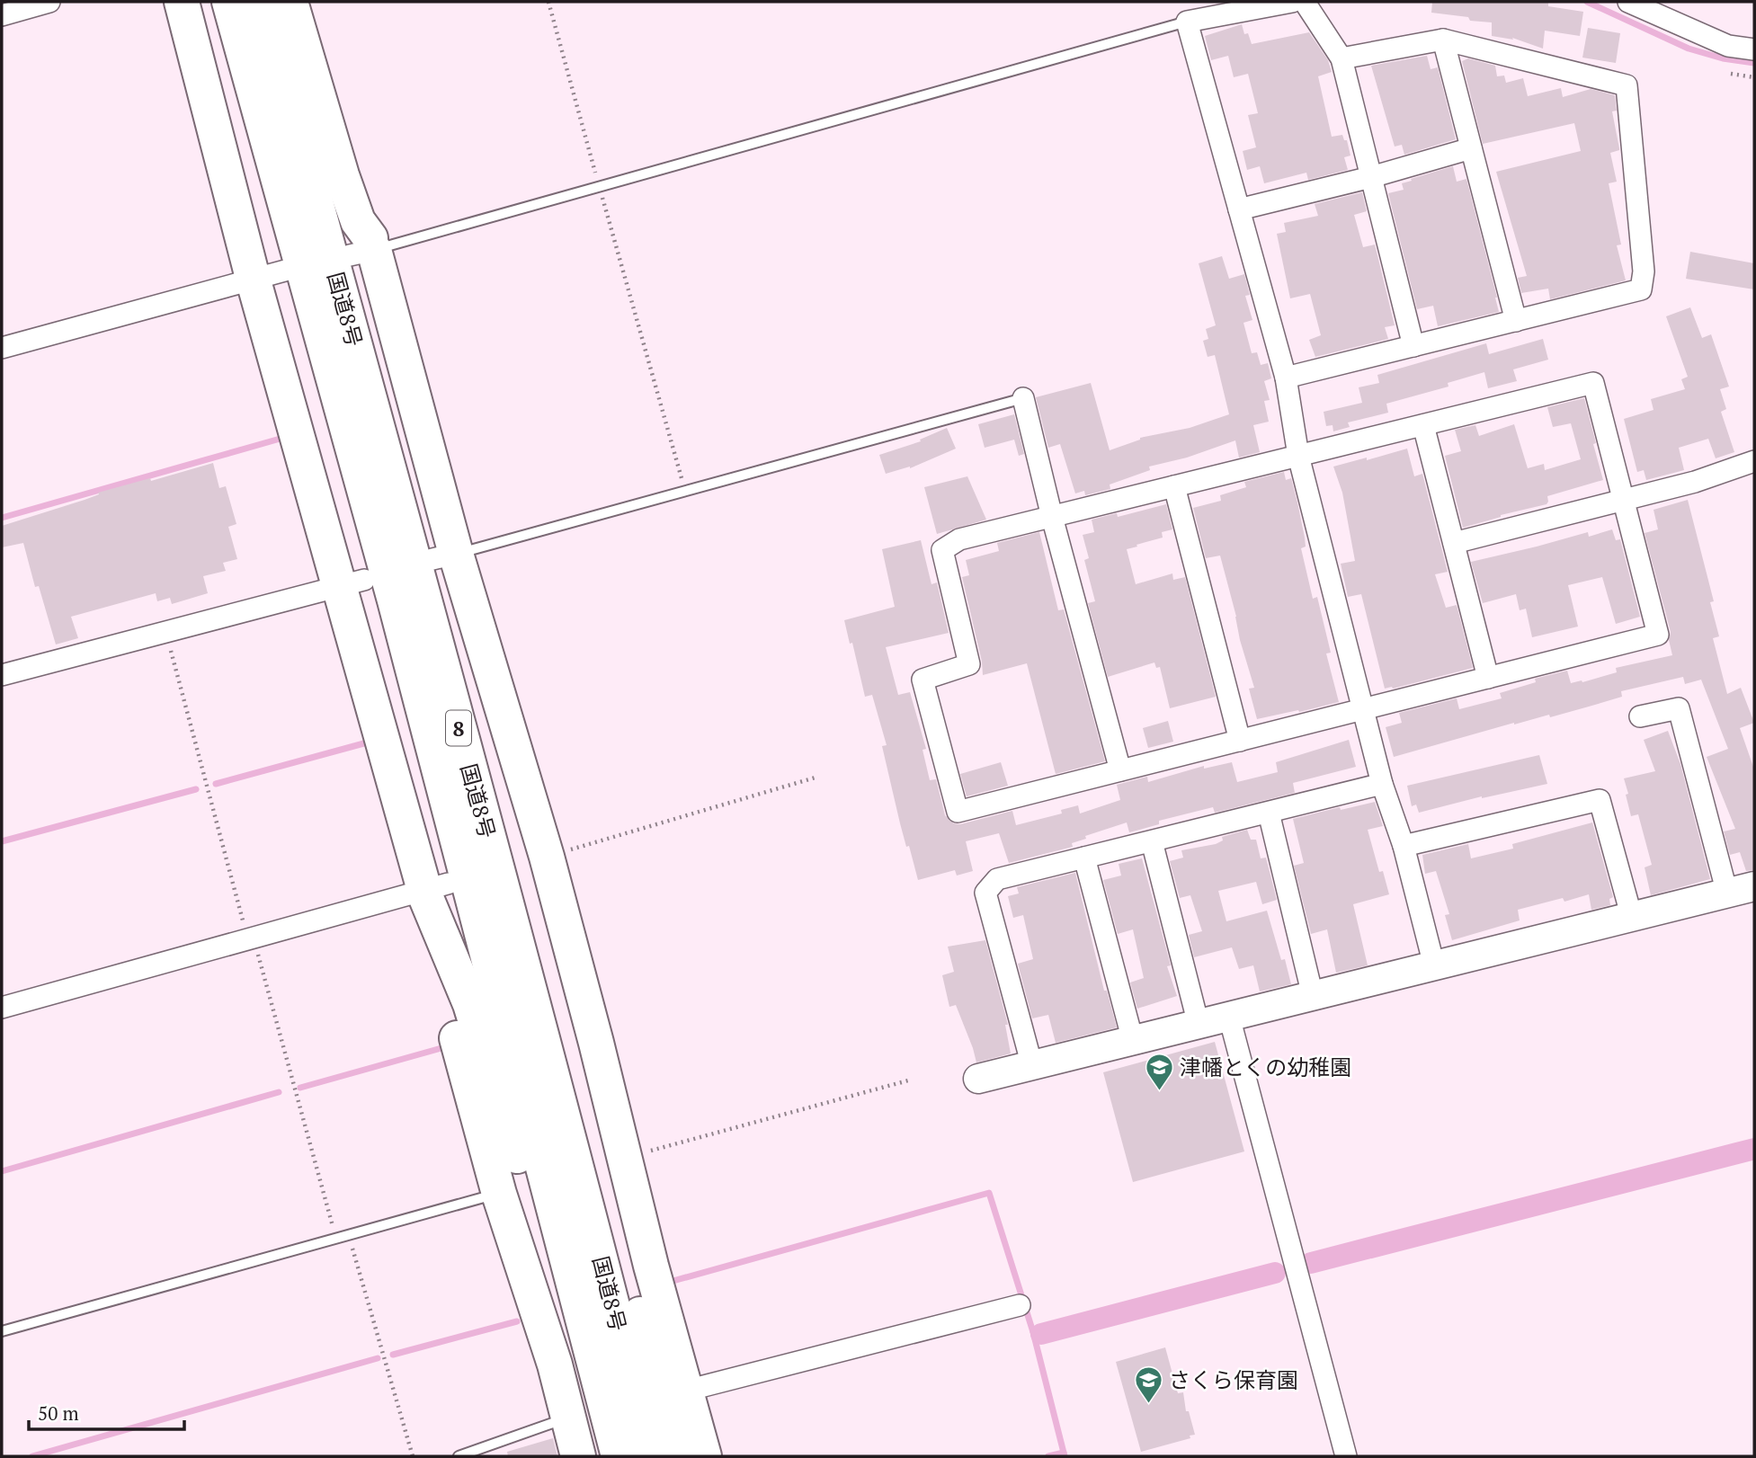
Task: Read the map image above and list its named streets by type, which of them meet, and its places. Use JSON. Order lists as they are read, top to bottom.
{
  "streets": {
    "highway": ["国道8号", "8"]
  },
  "places": {
    "school or university": ["津幡とくの幼稚園", "さくら保育園"]
  },
  "scale_bar": "50 m"
}
